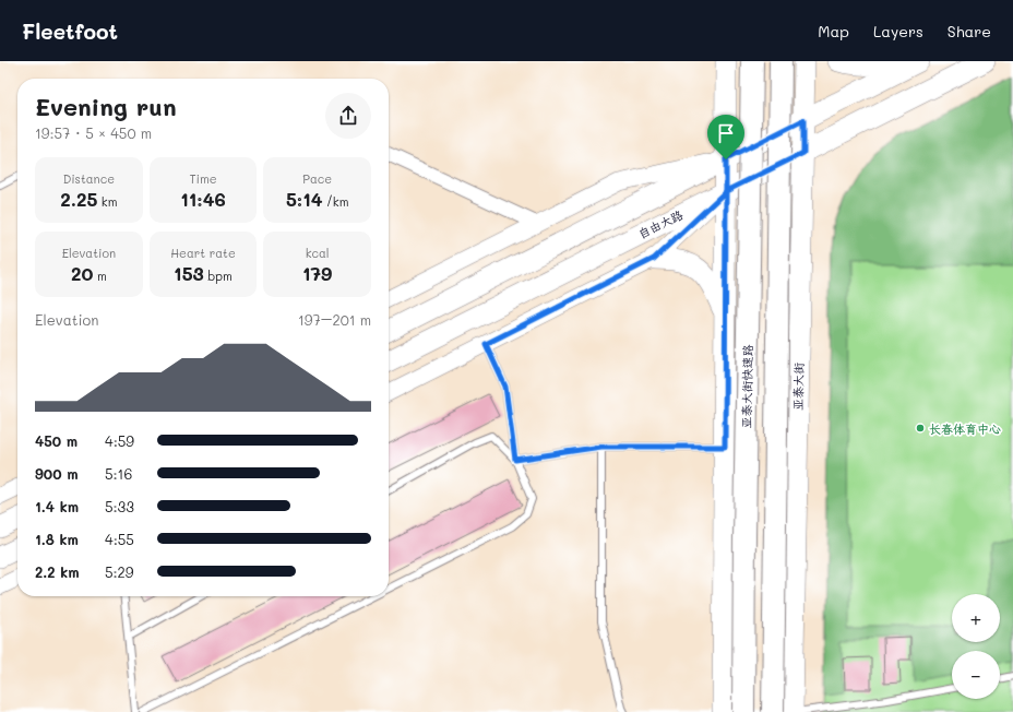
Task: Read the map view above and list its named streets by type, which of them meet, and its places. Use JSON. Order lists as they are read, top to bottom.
{
  "streets": {
    "highway": ["亚泰大街快速路"],
    "main road": ["自由大路", "亚泰大街"]
  },
  "crossings": [
    ["自由大路", "亚泰大街"]
  ],
  "places": ["长春体育中心"],
  "page": {
    "header": "Fleetfoot",
    "nav": ["Map", "Layers", "Share"],
    "heading": ["Evening run", "19:57 · 5 × 450 m"],
    "stats": [
      ["Distance", "2.25 km"],
      ["Time", "11:46"],
      ["Pace", "5:14 /km"],
      ["Elevation", "20 m"],
      ["Heart rate", "153 bpm"],
      ["kcal", "179"]
    ],
    "chart": ["Elevation", "197–201 m"],
    "list": [
      {
        "name": "450 m",
        "note": "4:59"
      },
      {
        "name": "900 m",
        "note": "5:16"
      },
      {
        "name": "1.4 km",
        "note": "5:33"
      },
      {
        "name": "1.8 km",
        "note": "4:55"
      },
      {
        "name": "2.2 km",
        "note": "5:29"
      }
    ],
    "map_buttons": ["+", "−"]
  }
}
